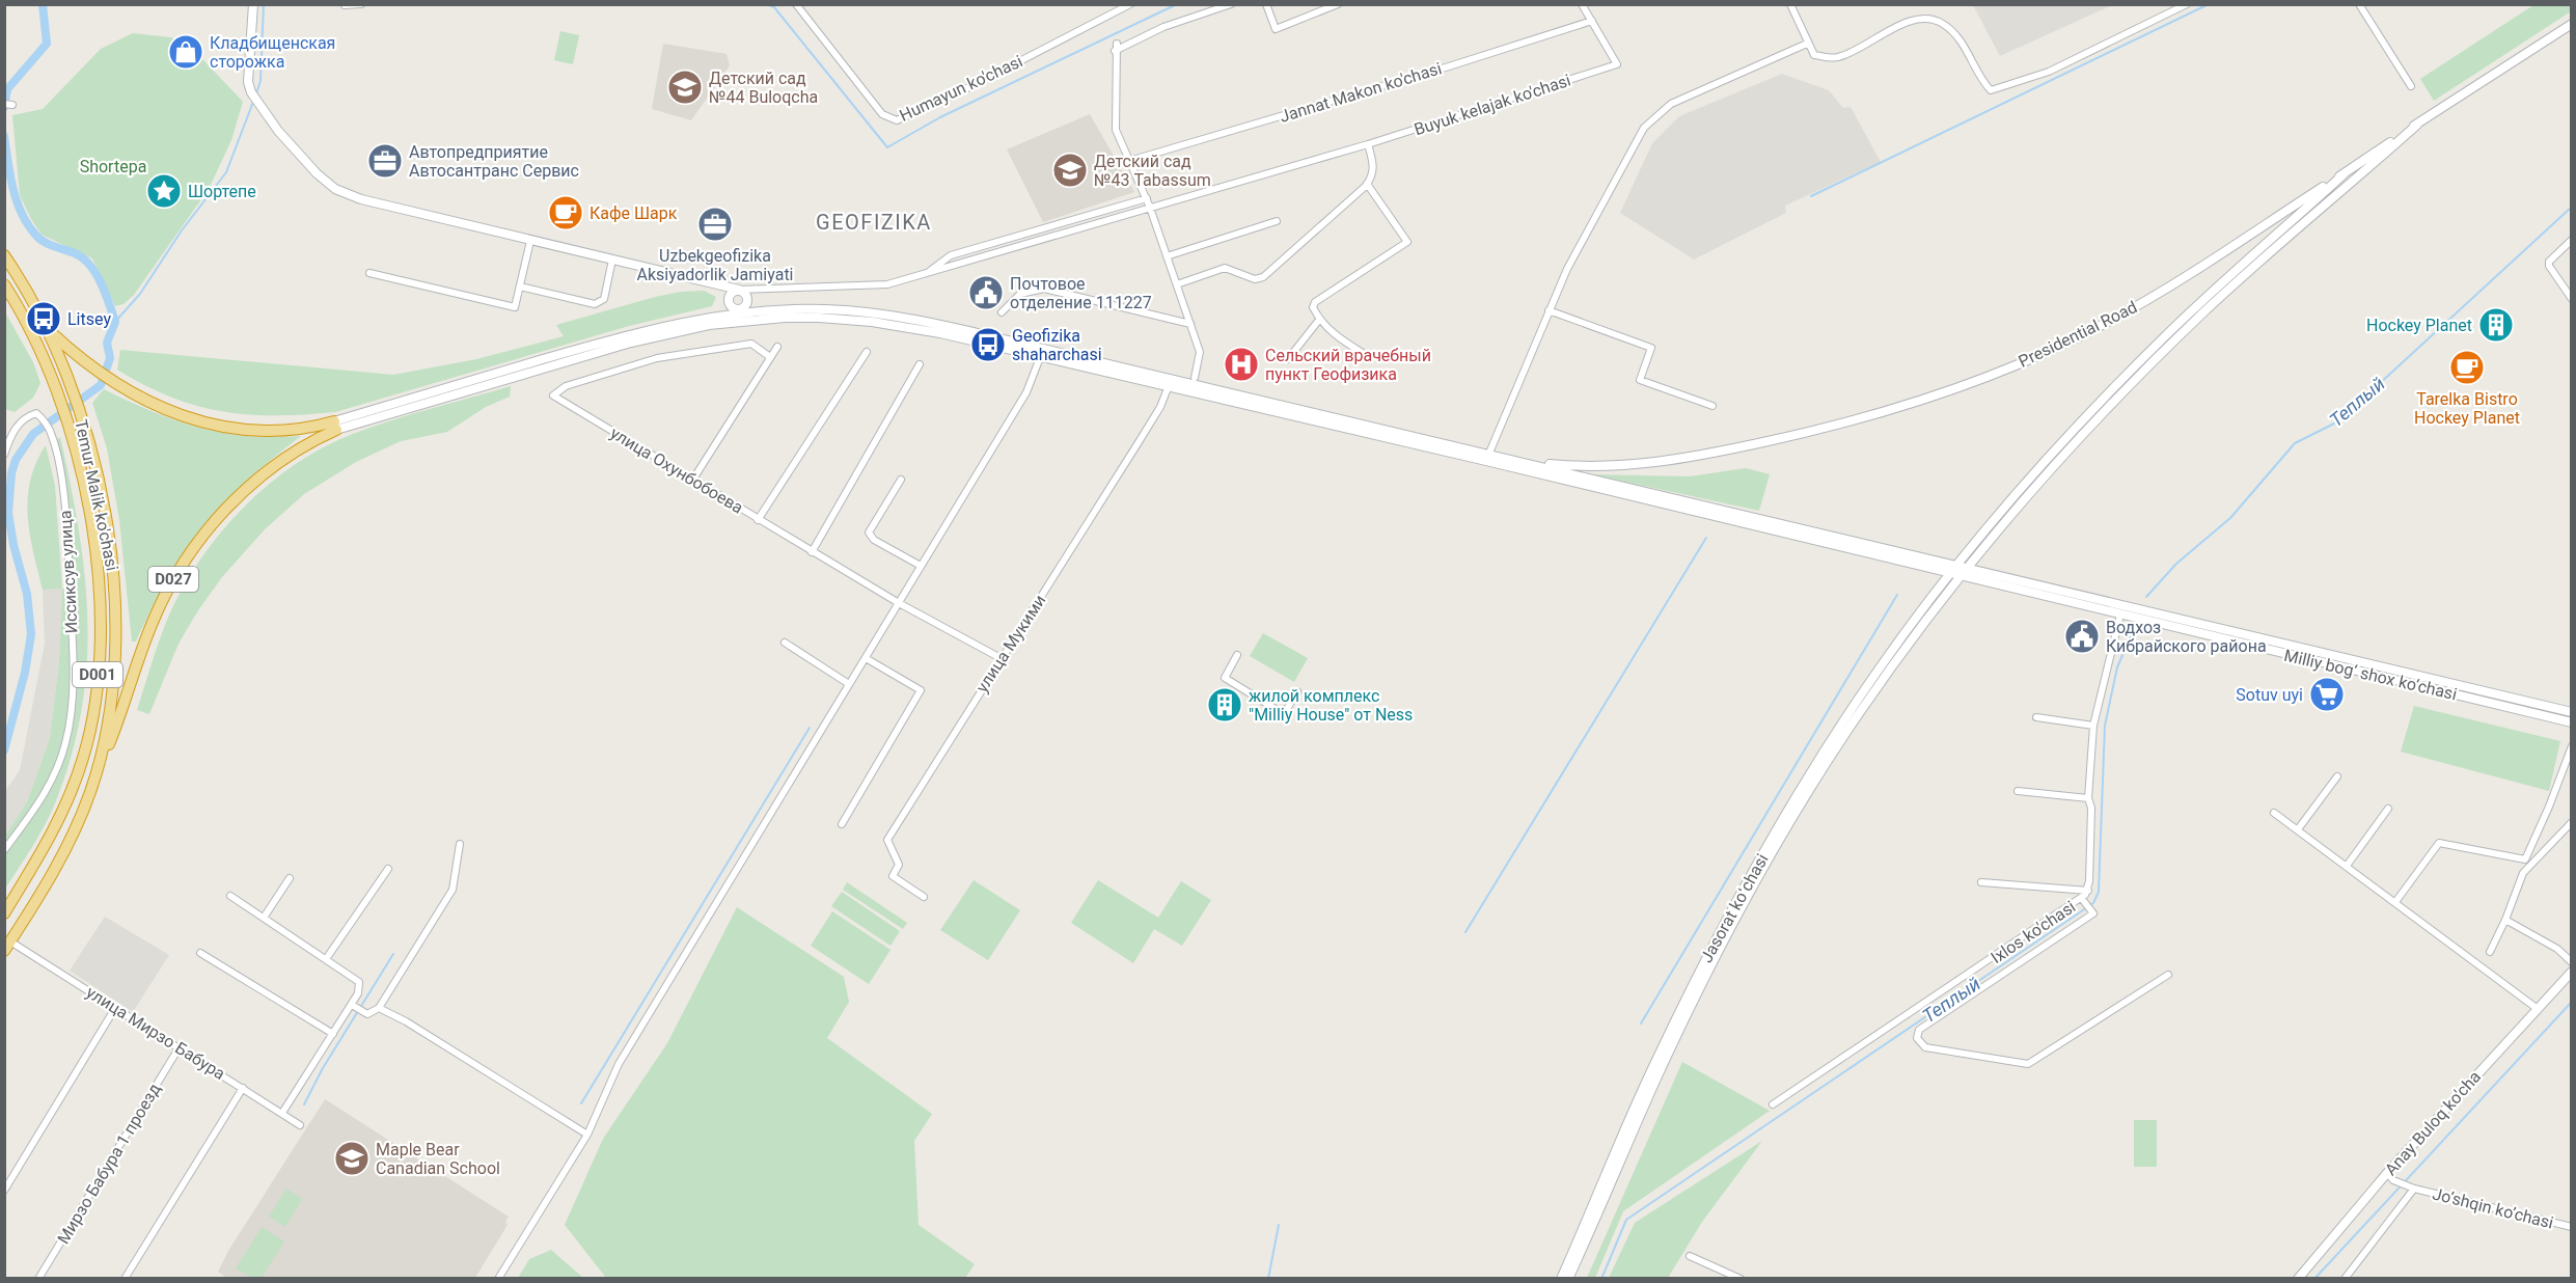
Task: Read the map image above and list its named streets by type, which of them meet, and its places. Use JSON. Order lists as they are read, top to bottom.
{
  "streets": {
    "highway": ["Temur Malik ko'chasi", "D027", "D001"],
    "main road": [
      "Presidential Road",
      "Milliy bog‘ shox ko‘chasi",
      "Jasorat koʻchasi",
      "Anay Buloq ko'cha"
    ],
    "street": [
      "Humayun ko'chasi",
      "Jannat Makon ko'chasi",
      "Buyuk kelajak ko'chasi",
      "улица Охунбобоева",
      "Иссиксув улица",
      "улица Мукими",
      "Ixlos ko'chasi",
      "улица Мирзо Бабура",
      "Мирзо Бабура 1 проезд",
      "Joʼshqin koʼchasi"
    ]
  },
  "crossings": [
    ["Jannat Makon ko'chasi", "Buyuk kelajak ko'chasi"],
    ["Presidential Road", "Milliy bog‘ shox ko‘chasi"],
    ["улица Охунбобоева", "улица Мукими"],
    ["Temur Malik ko'chasi", "D027"],
    ["Temur Malik ko'chasi", "улица Мирзо Бабура"],
    ["Milliy bog‘ shox ko‘chasi", "Jasorat koʻchasi"],
    ["Milliy bog‘ shox ko‘chasi", "Ixlos ko'chasi"],
    ["улица Мирзо Бабура", "Мирзо Бабура 1 проезд"],
    ["Anay Buloq ko'cha", "Joʼshqin koʼchasi"]
  ],
  "districts": ["GEOFIZIKA"],
  "water": ["Теплый"],
  "parks": ["Shortepa"],
  "places": {
    "shop": ["Кладбищенская сторожка"],
    "school or university": ["Детский сад №44 Buloqcha", "Детский сад №43 Tabassum", "Maple Bear Canadian School"],
    "office": ["Автопредприятие Автосантранс Сервис", "Uzbekgeofizika Aksiyadorlik Jamiyati"],
    "place": ["Шортепе"],
    "cafe": ["Кафе Шарк", "Tarelka Bistro Hockey Planet"],
    "public building": ["Почтовое отделение 111227", "Водхоз Кибрайского района"],
    "bus stop": ["Litsey", "Geofizika shaharchasi"],
    "building": ["Hockey Planet", "жилой комплекс \"Milliy House\" от Ness"],
    "hospital": ["Сельский врачебный пункт Геофизика"],
    "supermarket": ["Sotuv uyi"]
  }
}
